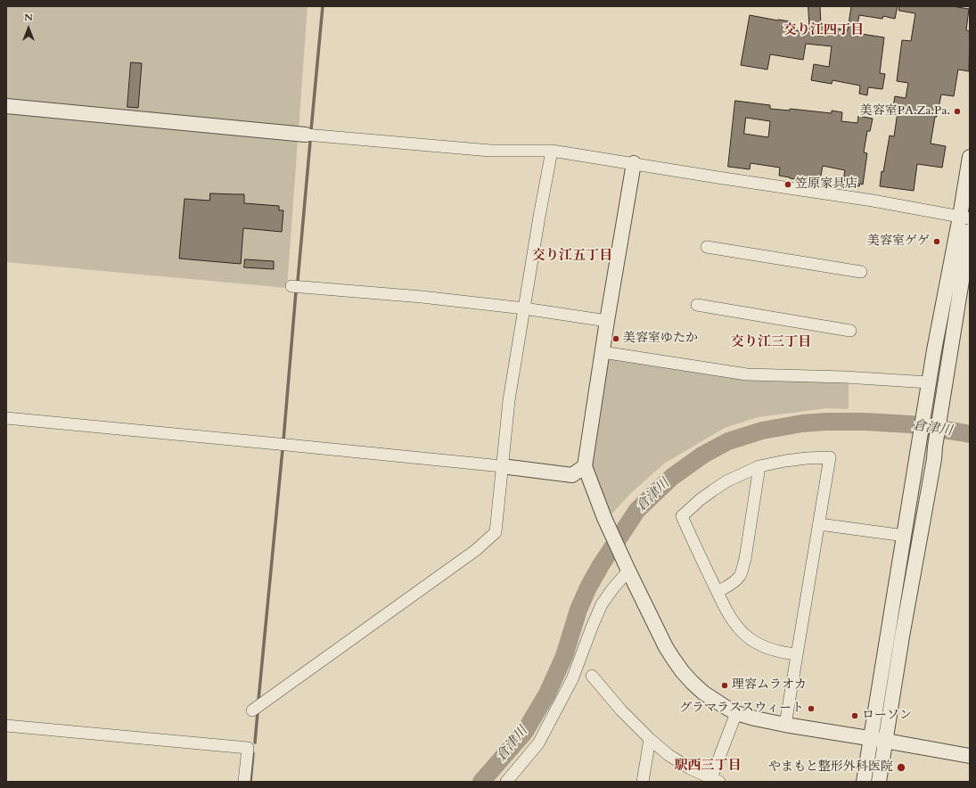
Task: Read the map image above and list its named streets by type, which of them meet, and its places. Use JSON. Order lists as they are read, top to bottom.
{
  "districts": [
    "交り江四丁目",
    "交り江五丁目",
    "交り江三丁目",
    "駅西三丁目"
  ],
  "water": ["倉津川"],
  "places": [
    "美容室PA.Za.Pa.",
    "笠原家具店",
    "美容室ゲゲ",
    "美容室ゆたか",
    "理容ムラオカ",
    "グラマラススウィート",
    "ローソン",
    "やまもと整形外科医院"
  ],
  "north": "top"
}
